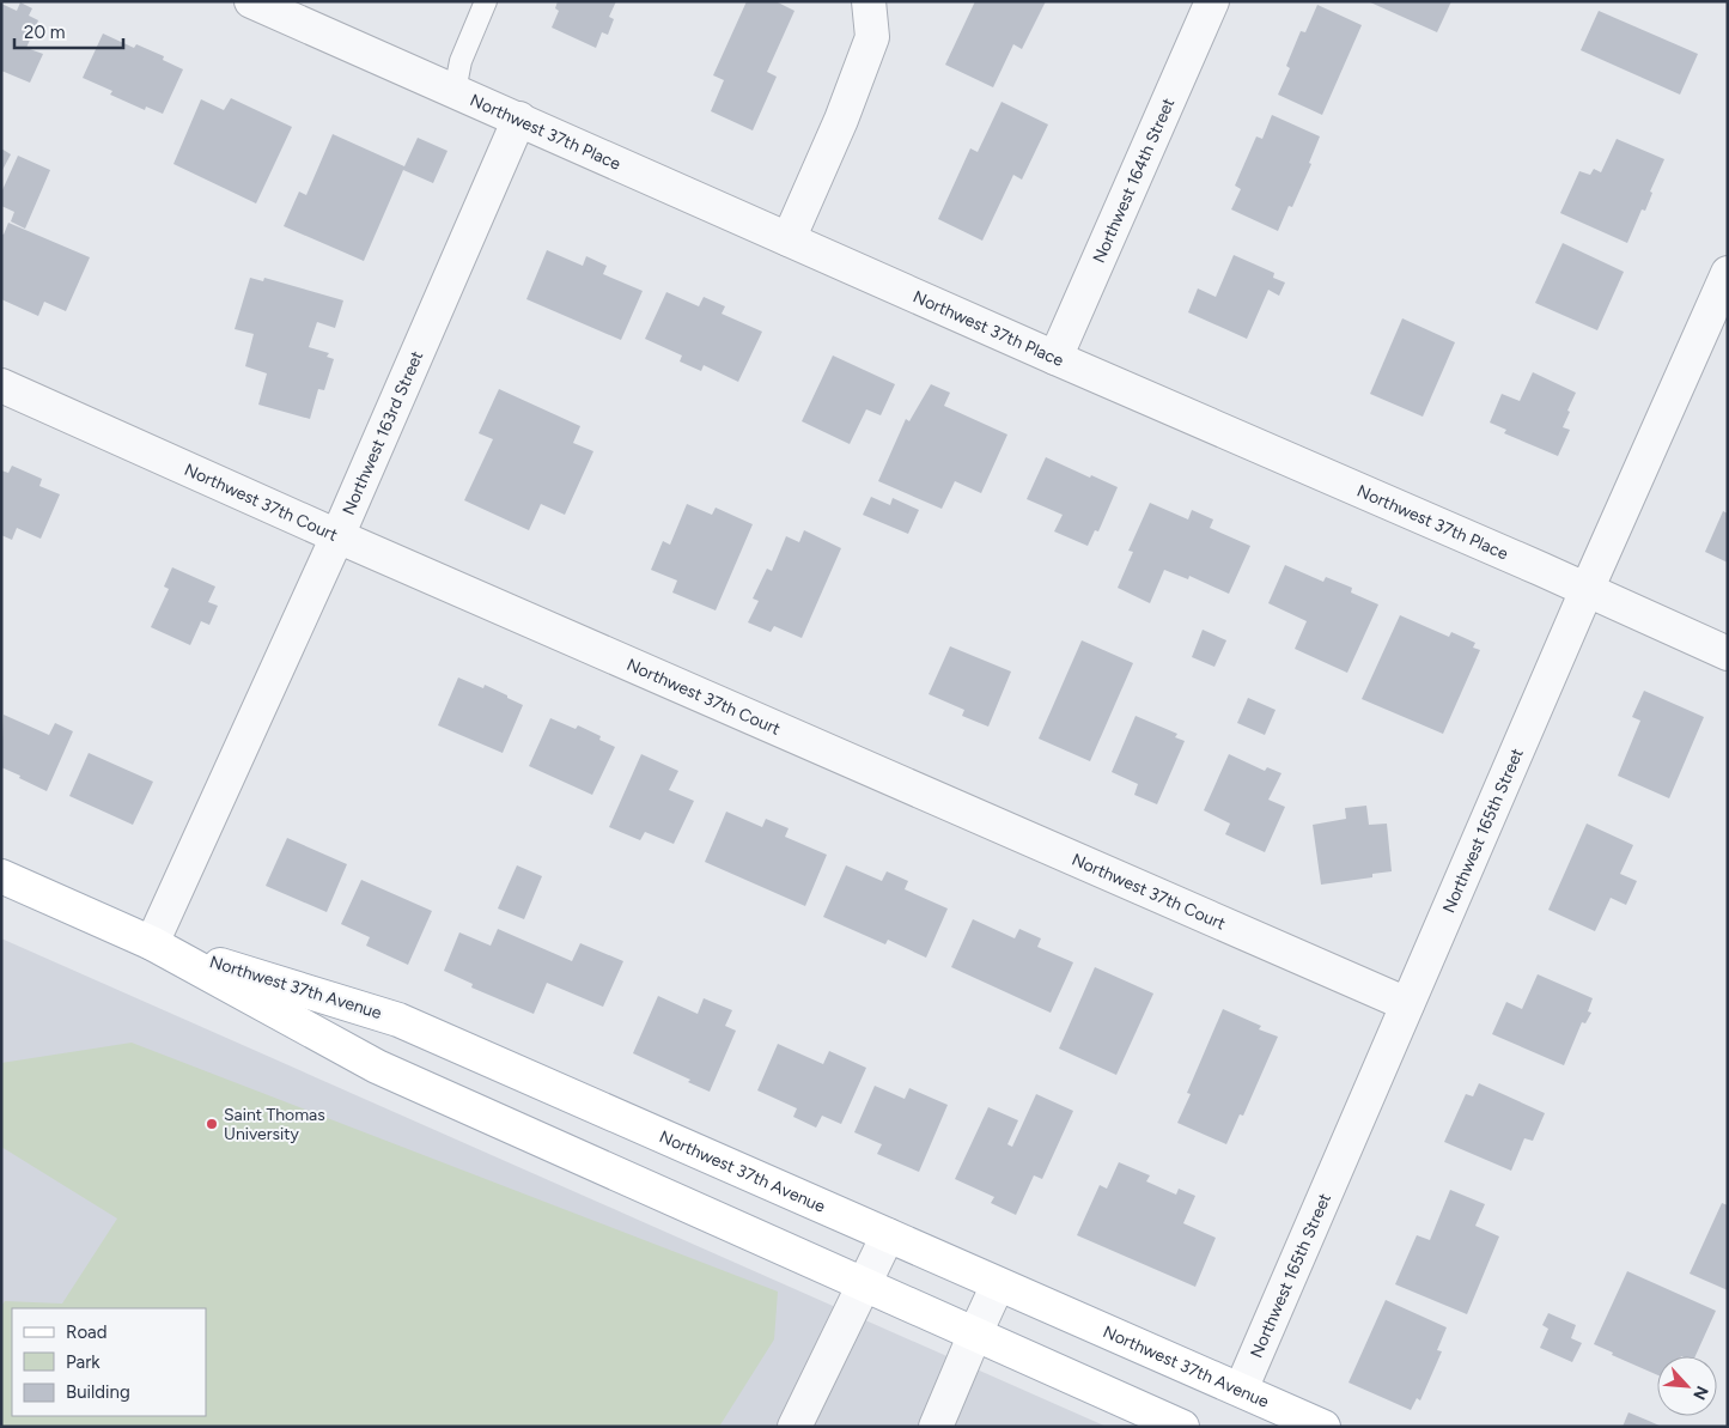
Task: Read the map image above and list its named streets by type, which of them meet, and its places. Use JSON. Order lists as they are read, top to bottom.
{
  "streets": {
    "main road": ["Northwest 37th Avenue"],
    "street": [
      "Northwest 37th Place",
      "Northwest 164th Street",
      "Northwest 163rd Street",
      "Northwest 37th Court",
      "Northwest 165th Street"
    ]
  },
  "crossings": [
    ["Northwest 37th Place", "Northwest 164th Street"],
    ["Northwest 37th Place", "Northwest 163rd Street"],
    ["Northwest 37th Place", "Northwest 165th Street"],
    ["Northwest 163rd Street", "Northwest 37th Court"],
    ["Northwest 163rd Street", "Northwest 37th Avenue"],
    ["Northwest 37th Court", "Northwest 165th Street"],
    ["Northwest 165th Street", "Northwest 37th Avenue"]
  ],
  "places": ["Saint Thomas University"],
  "legend": ["Road", "Park", "Building"],
  "scale_bar": "20 m",
  "north": "bottom right"
}
